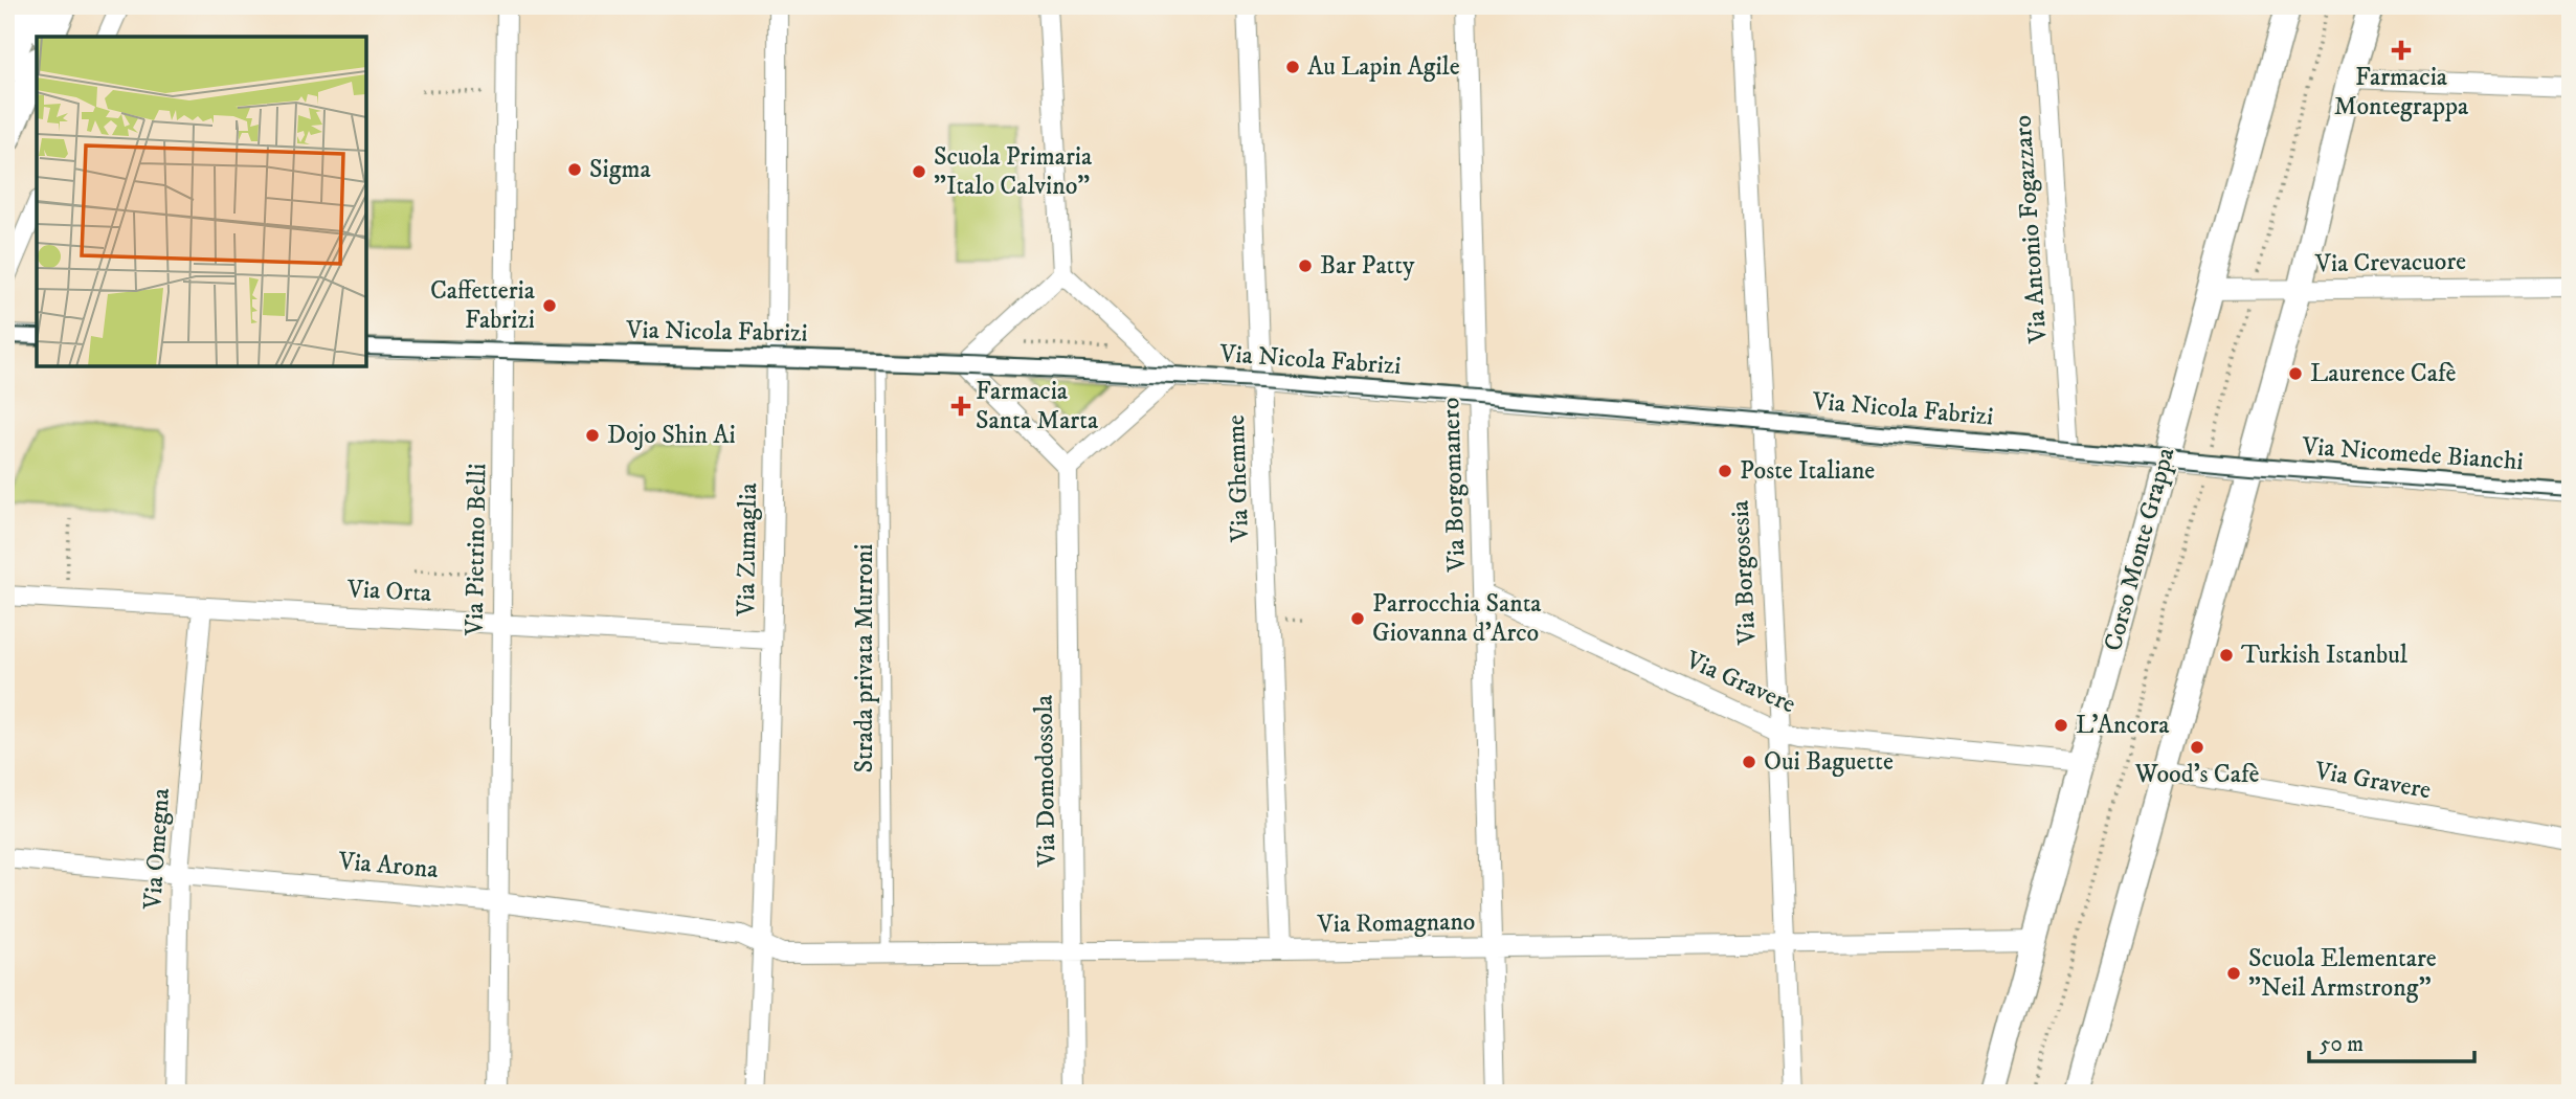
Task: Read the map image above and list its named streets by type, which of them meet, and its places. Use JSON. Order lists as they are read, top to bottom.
{
  "streets": {
    "street": [
      "Via Antonio Fogazzaro",
      "Via Crevacuore",
      "Via Nicola Fabrizi",
      "Via Nicomede Bianchi",
      "Via Ghemme",
      "Via Borgomanero",
      "Via Pietrino Belli",
      "Via Zumaglia",
      "Corso Monte Grappa",
      "Via Borgosesia",
      "Via Orta",
      "Via Gravere",
      "Via Domodossola",
      "Via Omegna",
      "Via Arona",
      "Via Romagnano"
    ],
    "lane": ["Strada privata Murroni"]
  },
  "crossings": [
    ["Via Antonio Fogazzaro", "Via Nicola Fabrizi"],
    ["Via Crevacuore", "Corso Monte Grappa"],
    ["Via Nicola Fabrizi", "Via Nicomede Bianchi"],
    ["Via Nicola Fabrizi", "Via Ghemme"],
    ["Via Nicola Fabrizi", "Via Borgomanero"],
    ["Via Nicola Fabrizi", "Via Pietrino Belli"],
    ["Via Nicola Fabrizi", "Via Zumaglia"],
    ["Via Nicola Fabrizi", "Corso Monte Grappa"],
    ["Via Nicola Fabrizi", "Via Borgosesia"],
    ["Via Nicola Fabrizi", "Strada privata Murroni"],
    ["Via Ghemme", "Via Romagnano"],
    ["Via Borgomanero", "Via Gravere"],
    ["Via Borgomanero", "Via Romagnano"],
    ["Via Pietrino Belli", "Via Orta"],
    ["Via Pietrino Belli", "Via Arona"],
    ["Via Zumaglia", "Via Orta"],
    ["Via Zumaglia", "Via Arona"],
    ["Via Zumaglia", "Via Romagnano"],
    ["Corso Monte Grappa", "Via Gravere"],
    ["Corso Monte Grappa", "Via Romagnano"],
    ["Via Borgosesia", "Via Gravere"],
    ["Via Borgosesia", "Via Romagnano"],
    ["Via Orta", "Via Omegna"],
    ["Strada privata Murroni", "Via Romagnano"],
    ["Via Domodossola", "Via Romagnano"],
    ["Via Omegna", "Via Arona"],
    ["Via Arona", "Via Romagnano"]
  ],
  "places": {
    "health": ["Farmacia Montegrappa", "Farmacia Santa Marta"],
    "other": [
      "Au Lapin Agile",
      "Sigma",
      "Scuola Primaria \"Italo Calvino\"",
      "Bar Patty",
      "Caffetteria Fabrizi",
      "Laurence Cafè",
      "Dojo Shin Ai",
      "Poste Italiane",
      "Parrocchia Santa Giovanna d'Arco",
      "Turkish Istanbul",
      "L'Ancora",
      "Wood's Cafè",
      "Oui Baguette",
      "Scuola Elementare \"Neil Armstrong\""
    ]
  },
  "scale_bar": "50 m"
}
